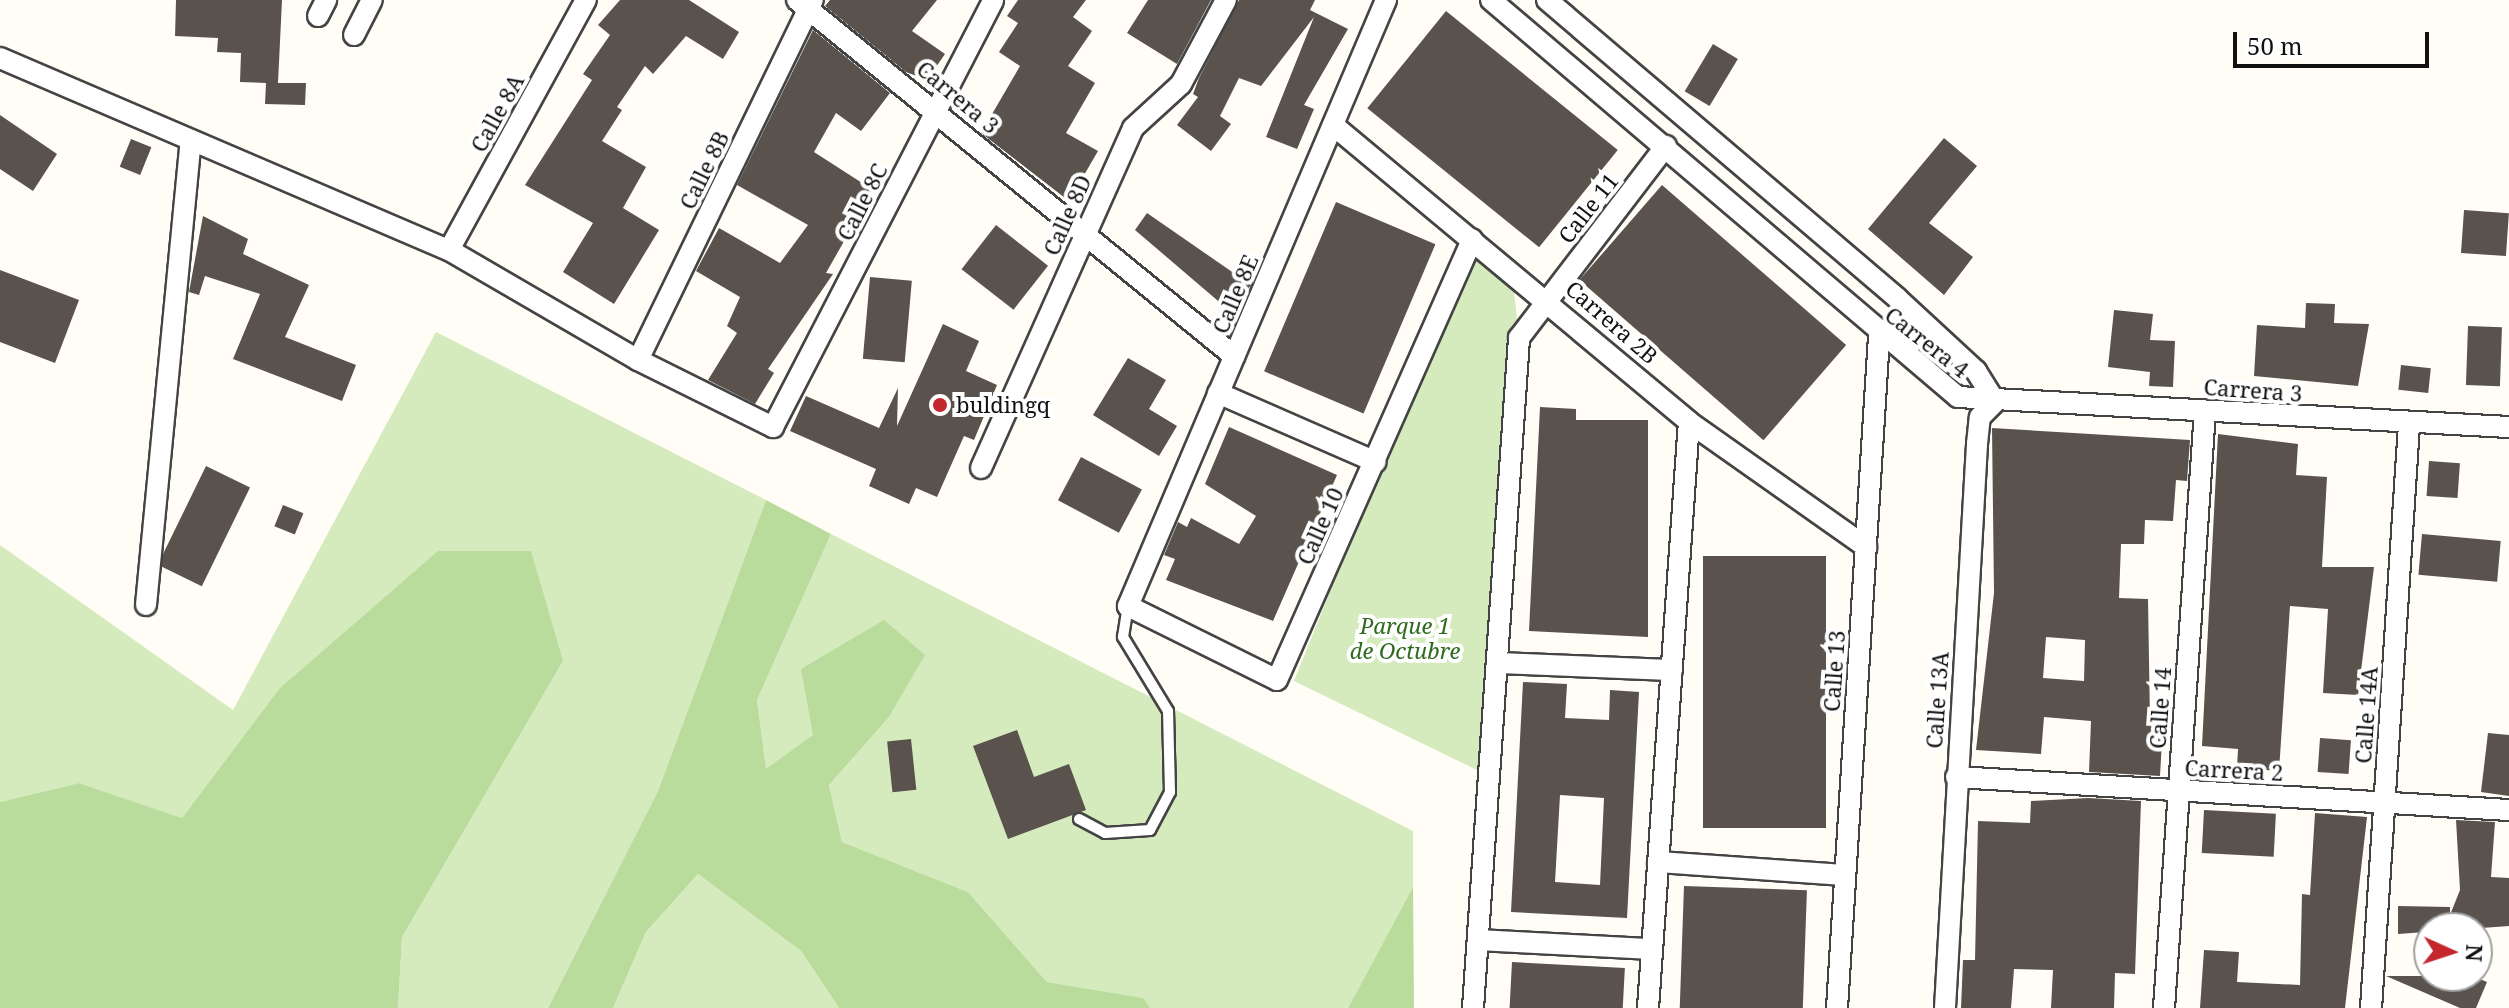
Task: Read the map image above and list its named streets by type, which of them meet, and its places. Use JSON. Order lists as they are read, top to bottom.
{
  "streets": {
    "street": [
      "Carrera 3",
      "Calle 8A",
      "Calle 8B",
      "Calle 8C",
      "Calle 11",
      "Calle 8D",
      "Calle 8E",
      "Carrera 2B",
      "Carrera 4",
      "Calle 10",
      "Calle 13",
      "Calle 13A",
      "Calle 14",
      "Calle 14A",
      "Carrera 2"
    ]
  },
  "crossings": [
    ["Carrera 3", "Calle 8B"],
    ["Carrera 3", "Calle 8C"],
    ["Carrera 3", "Calle 8D"],
    ["Carrera 3", "Calle 8E"],
    ["Carrera 3", "Carrera 4"],
    ["Carrera 3", "Calle 13A"],
    ["Carrera 3", "Calle 14"],
    ["Carrera 3", "Calle 14A"],
    ["Calle 8B", "Calle 8C"],
    ["Calle 11", "Carrera 2B"],
    ["Calle 11", "Carrera 4"],
    ["Calle 8E", "Carrera 2B"],
    ["Calle 8E", "Calle 10"],
    ["Carrera 2B", "Calle 10"],
    ["Carrera 2B", "Calle 13"],
    ["Carrera 4", "Calle 13"],
    ["Carrera 4", "Calle 13A"],
    ["Calle 13A", "Carrera 2"],
    ["Calle 14", "Carrera 2"],
    ["Calle 14A", "Carrera 2"]
  ],
  "parks": ["Parque 1 de Octubre"],
  "places": ["buldingq"],
  "scale_bar": "50 m",
  "north": "right"
}
